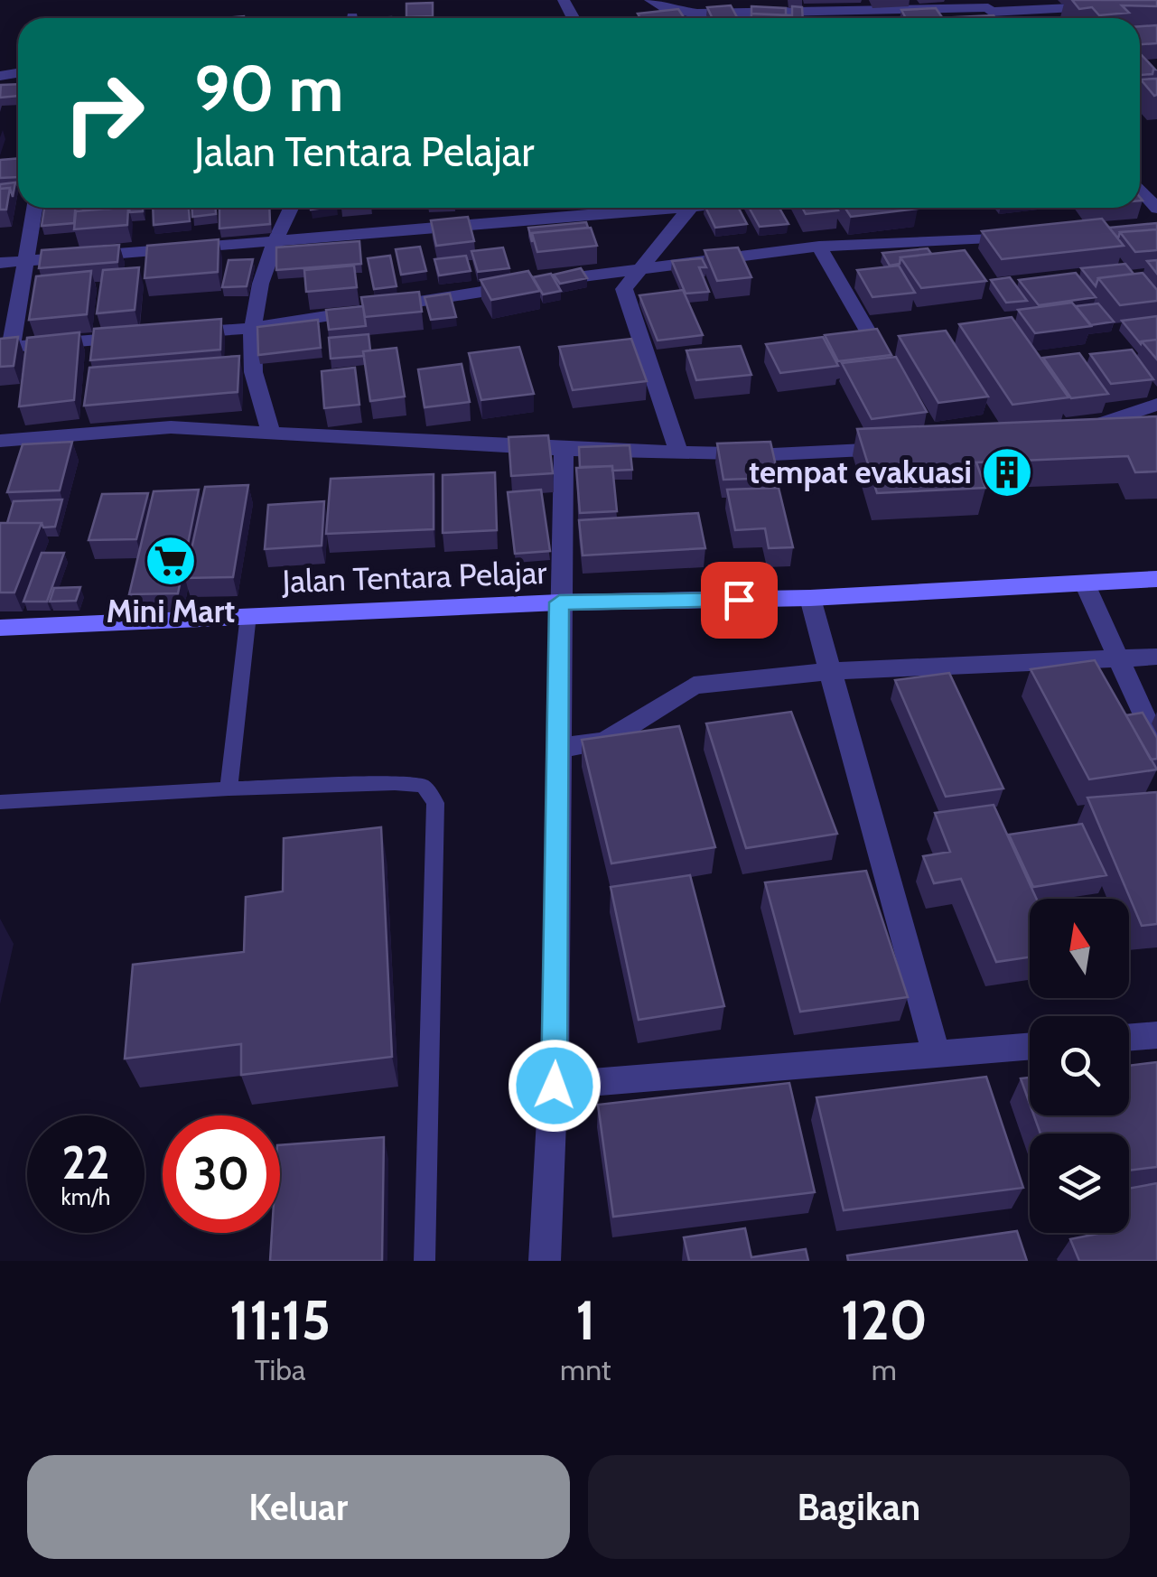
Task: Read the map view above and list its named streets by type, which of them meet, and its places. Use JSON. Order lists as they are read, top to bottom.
{
  "streets": {
    "main road": ["Jalan Tentara Pelajar"]
  },
  "places": {
    "building": ["tempat evakuasi"],
    "supermarket": ["Mini Mart"]
  },
  "north": "top",
  "page": {
    "turn": ["90 m", "Jalan Tentara Pelajar"],
    "speed": "22 km/h",
    "limit": "30",
    "eta": [
      "11:15",
      "Tiba",
      "1",
      "mnt",
      "120",
      "m"
    ],
    "buttons": ["Keluar", "Bagikan"]
  }
}
